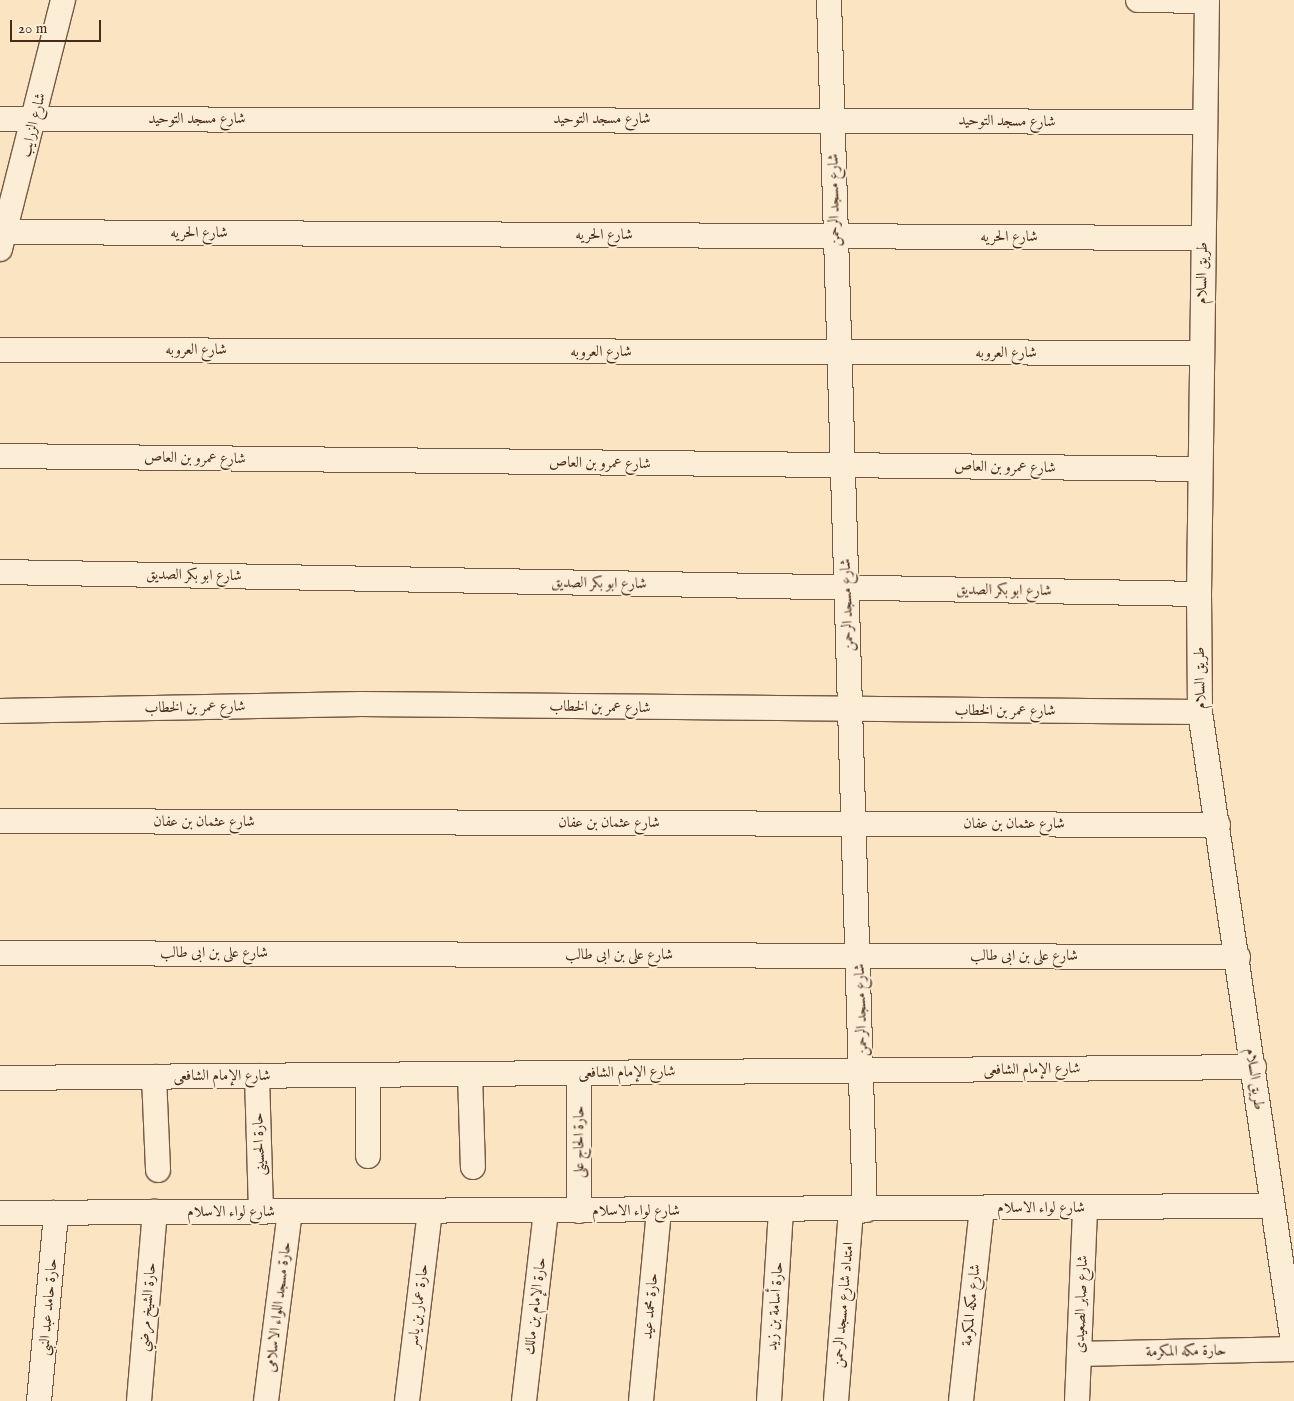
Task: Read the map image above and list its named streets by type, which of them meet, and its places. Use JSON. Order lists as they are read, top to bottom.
{
  "streets": {
    "street": [
      "شارع مسجد التوحيد",
      "شارع الزرايب",
      "شارع مسجد الرحمن",
      "شارع الحريه",
      "طريق السلام",
      "شارع العروبه",
      "شارع عمرو بن العاص",
      "شارع ابو بكر الصديق",
      "شارع عمر بن الخطاب",
      "شارع عثمان بن عفان",
      "شارع على بن ابى طالب",
      "شارع الإمام الشافعى",
      "حارة الحاج على",
      "حارة الحسينى",
      "شارع لواء الاسلام",
      "شارع صابر الصعيدى",
      "امتداد شارع مسجد الرحمن",
      "شارع مكه المكرمة",
      "حارة عمار بن ياسر",
      "حارة الإمام بن مالك",
      "حارة محمد عيد",
      "حارة أسامة بن زيد",
      "حارة حامد عبد النبى",
      "حارة الشيخ مرضي",
      "حارة مسجد اللواء الاسلامى",
      "حارة مكه المكرمة"
    ]
  },
  "crossings": [
    ["شارع مسجد التوحيد", "شارع الزرايب"],
    ["شارع مسجد التوحيد", "شارع مسجد الرحمن"],
    ["شارع مسجد التوحيد", "طريق السلام"],
    ["شارع الزرايب", "شارع الحريه"],
    ["شارع مسجد الرحمن", "شارع الحريه"],
    ["شارع مسجد الرحمن", "شارع العروبه"],
    ["شارع مسجد الرحمن", "شارع عمرو بن العاص"],
    ["شارع مسجد الرحمن", "شارع ابو بكر الصديق"],
    ["شارع مسجد الرحمن", "شارع عمر بن الخطاب"],
    ["شارع مسجد الرحمن", "شارع عثمان بن عفان"],
    ["شارع مسجد الرحمن", "شارع على بن ابى طالب"],
    ["شارع مسجد الرحمن", "شارع الإمام الشافعى"],
    ["شارع مسجد الرحمن", "شارع لواء الاسلام"],
    ["شارع مسجد الرحمن", "امتداد شارع مسجد الرحمن"],
    ["شارع الحريه", "طريق السلام"],
    ["طريق السلام", "شارع العروبه"],
    ["طريق السلام", "شارع عمرو بن العاص"],
    ["طريق السلام", "شارع ابو بكر الصديق"],
    ["طريق السلام", "شارع عمر بن الخطاب"],
    ["طريق السلام", "شارع عثمان بن عفان"],
    ["طريق السلام", "شارع على بن ابى طالب"],
    ["طريق السلام", "شارع الإمام الشافعى"],
    ["طريق السلام", "شارع لواء الاسلام"],
    ["طريق السلام", "حارة مكه المكرمة"],
    ["شارع الإمام الشافعى", "حارة الحاج على"],
    ["شارع الإمام الشافعى", "حارة الحسينى"],
    ["حارة الحاج على", "شارع لواء الاسلام"],
    ["حارة الحسينى", "شارع لواء الاسلام"],
    ["شارع لواء الاسلام", "شارع صابر الصعيدى"],
    ["شارع لواء الاسلام", "امتداد شارع مسجد الرحمن"],
    ["شارع لواء الاسلام", "شارع مكه المكرمة"],
    ["شارع لواء الاسلام", "حارة عمار بن ياسر"],
    ["شارع لواء الاسلام", "حارة الإمام بن مالك"],
    ["شارع لواء الاسلام", "حارة محمد عيد"],
    ["شارع لواء الاسلام", "حارة أسامة بن زيد"],
    ["شارع لواء الاسلام", "حارة حامد عبد النبى"],
    ["شارع لواء الاسلام", "حارة الشيخ مرضي"],
    ["شارع لواء الاسلام", "حارة مسجد اللواء الاسلامى"],
    ["شارع صابر الصعيدى", "حارة مكه المكرمة"]
  ],
  "scale_bar": "20 m"
}
